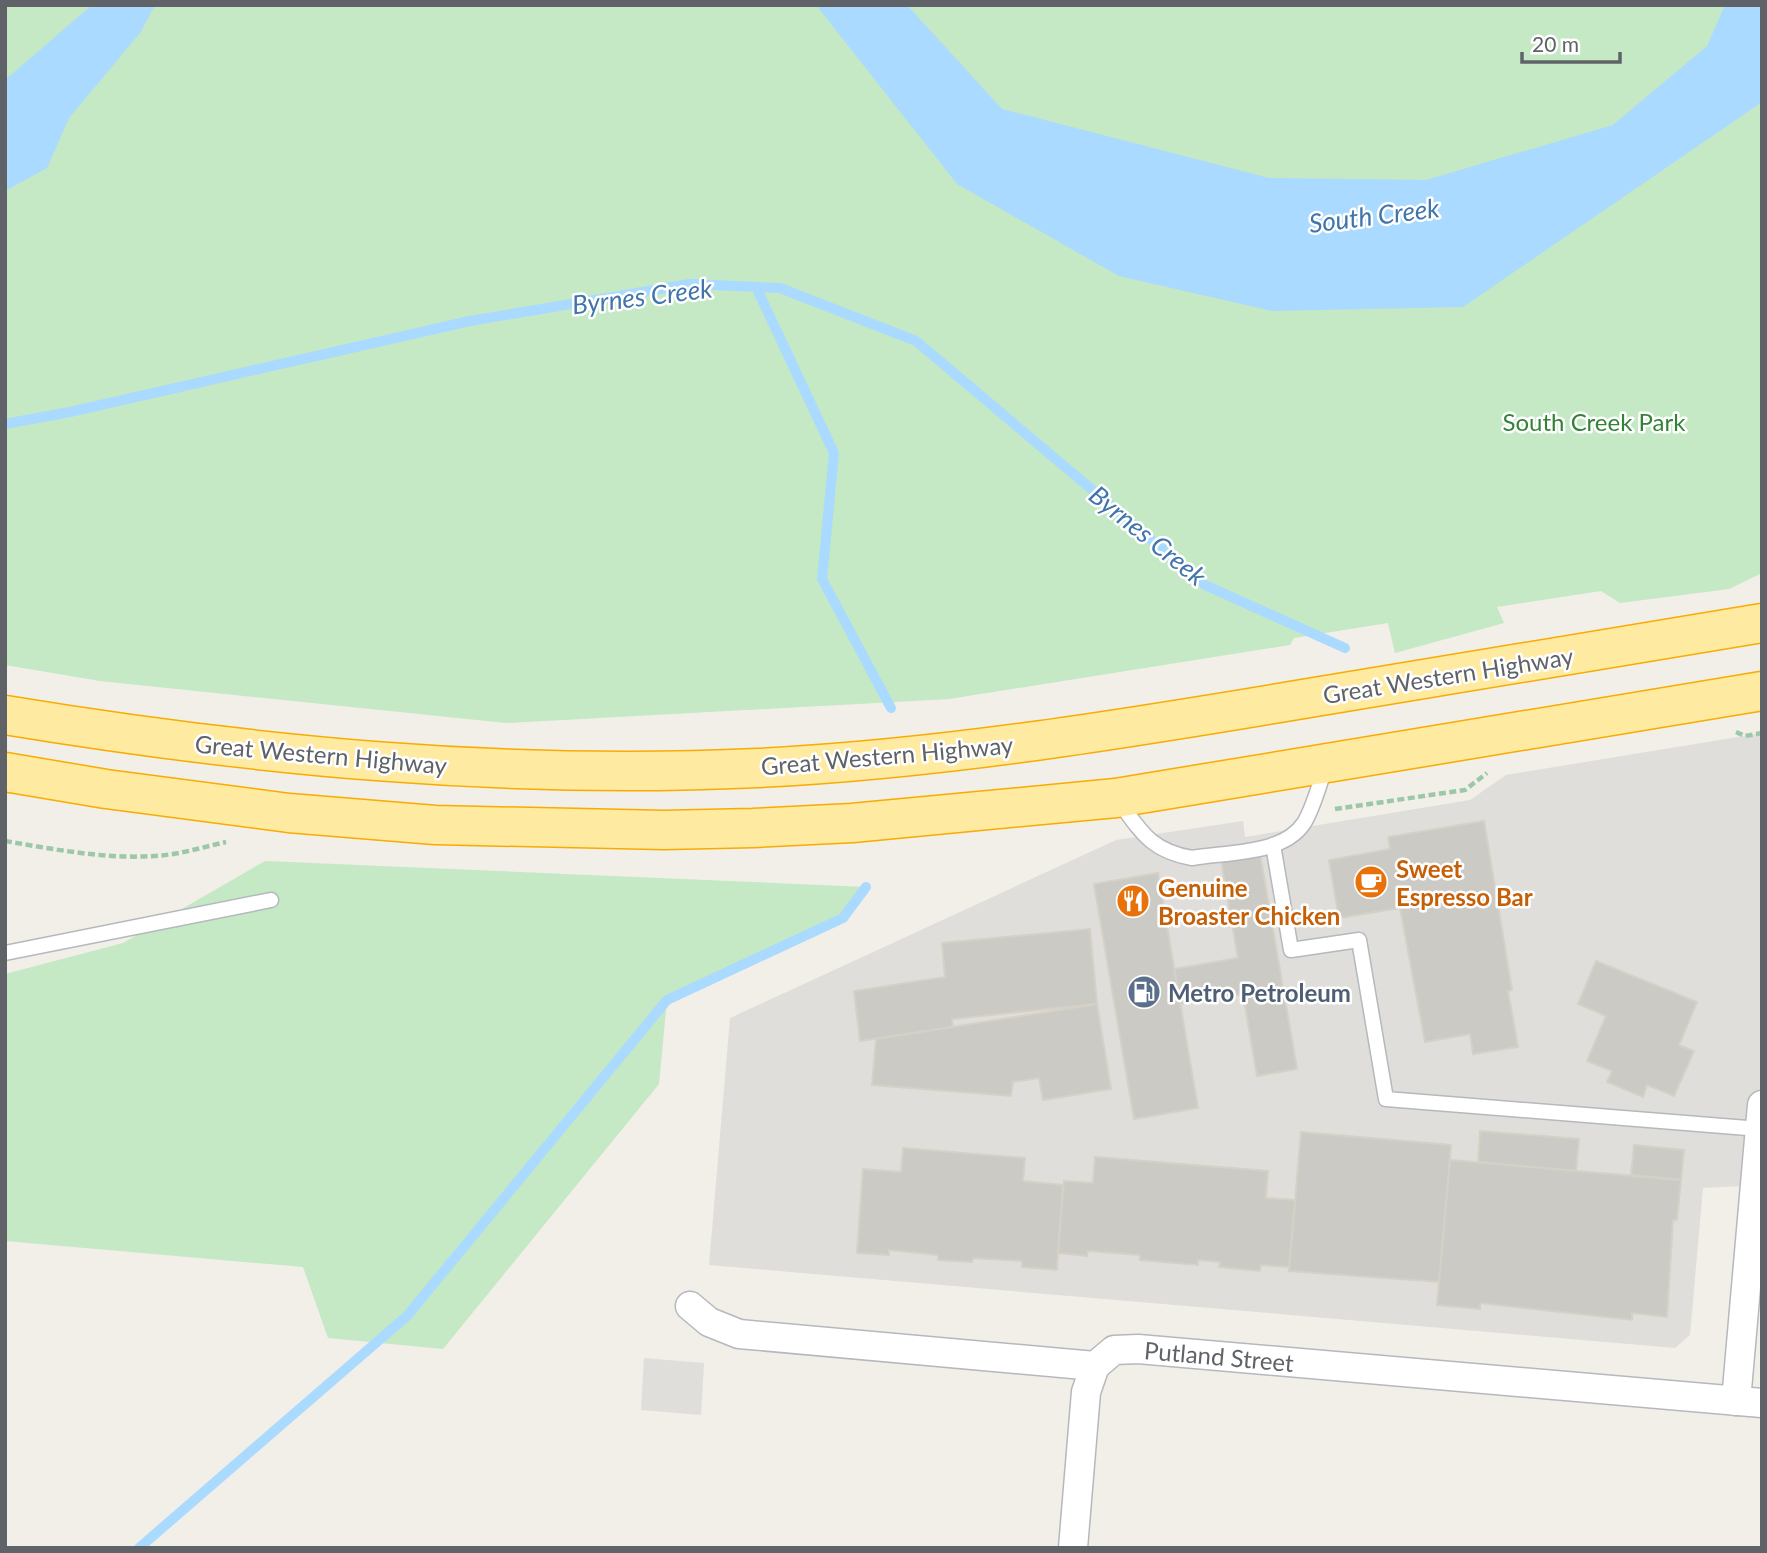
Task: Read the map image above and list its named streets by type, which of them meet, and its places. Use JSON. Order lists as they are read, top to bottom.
{
  "streets": {
    "highway": ["Great Western Highway"],
    "street": ["Putland Street"]
  },
  "water": ["South Creek", "Byrnes Creek"],
  "parks": ["South Creek Park"],
  "places": {
    "cafe": ["Sweet Espresso Bar"],
    "restaurant": ["Genuine Broaster Chicken"],
    "fuel station": ["Metro Petroleum"]
  },
  "scale_bar": "20 m"
}
